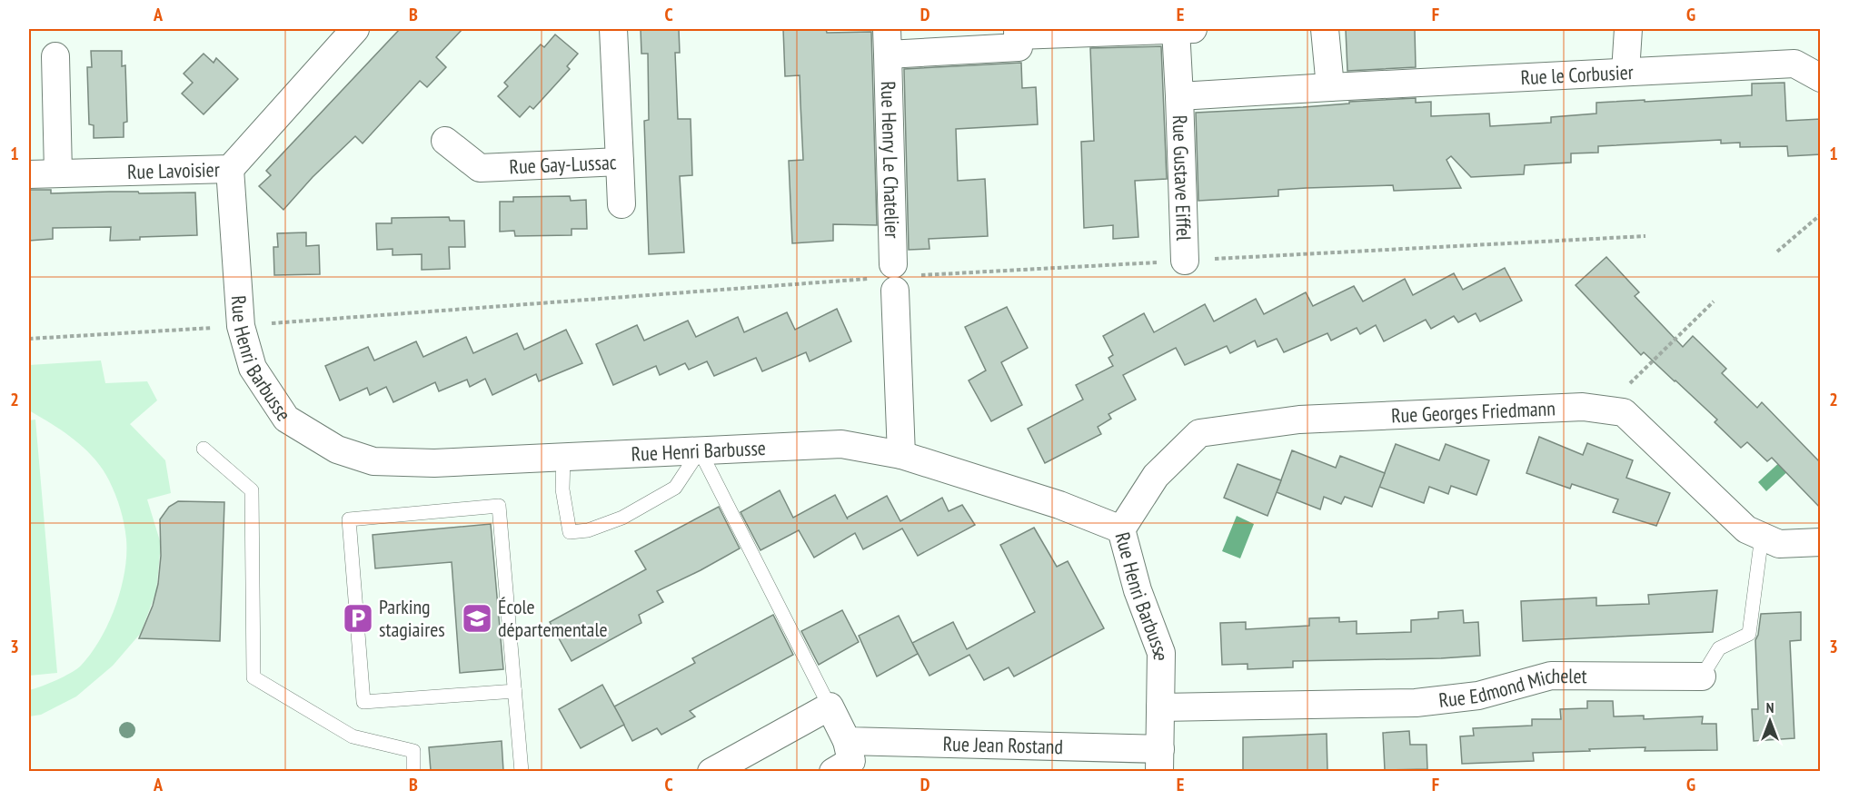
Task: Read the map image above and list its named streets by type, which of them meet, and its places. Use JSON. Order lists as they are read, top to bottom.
{
  "streets": {
    "street": [
      "Rue le Corbusier",
      "Rue Henry Le Chatelier",
      "Rue Gay-Lussac",
      "Rue Lavoisier",
      "Rue Gustave Eiffel",
      "Rue Henri Barbusse",
      "Rue Georges Friedmann",
      "Rue Edmond Michelet",
      "Rue Jean Rostand"
    ]
  },
  "crossings": [
    ["Rue le Corbusier", "Rue Gustave Eiffel"],
    ["Rue Henry Le Chatelier", "Rue Henri Barbusse"],
    ["Rue Lavoisier", "Rue Henri Barbusse"],
    ["Rue Henri Barbusse", "Rue Georges Friedmann"],
    ["Rue Henri Barbusse", "Rue Edmond Michelet"],
    ["Rue Henri Barbusse", "Rue Jean Rostand"],
    ["Rue Georges Friedmann", "Rue Edmond Michelet"]
  ],
  "places": {
    "parking": ["Parking stagiaires"],
    "school or university": ["École départementale"]
  },
  "north": "top",
  "grid": {
    "columns": [
      "A",
      "B",
      "C",
      "D",
      "E",
      "F",
      "G"
    ],
    "rows": ["1", "2", "3"]
  }
}
